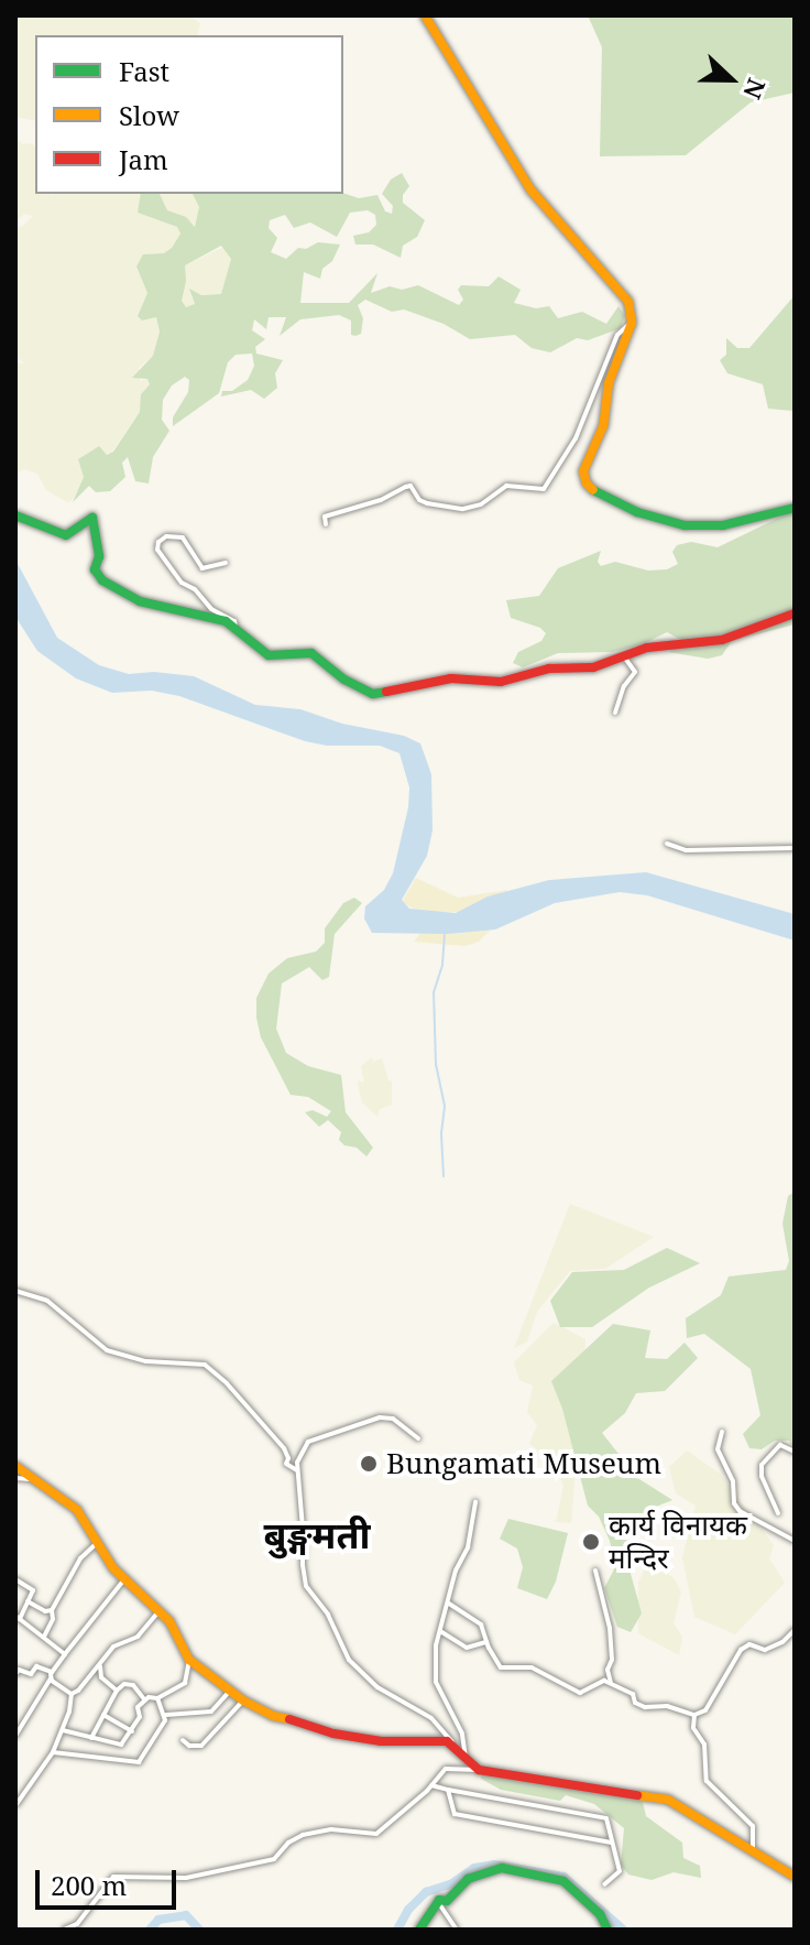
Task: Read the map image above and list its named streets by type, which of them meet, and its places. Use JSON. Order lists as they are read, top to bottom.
{
  "districts": ["बुङ्गमती"],
  "places": ["Bungamati Museum", "कार्य विनायक मन्दिर"],
  "legend": ["Fast", "Slow", "Jam"],
  "scale_bar": "200 m",
  "north": "right"
}
